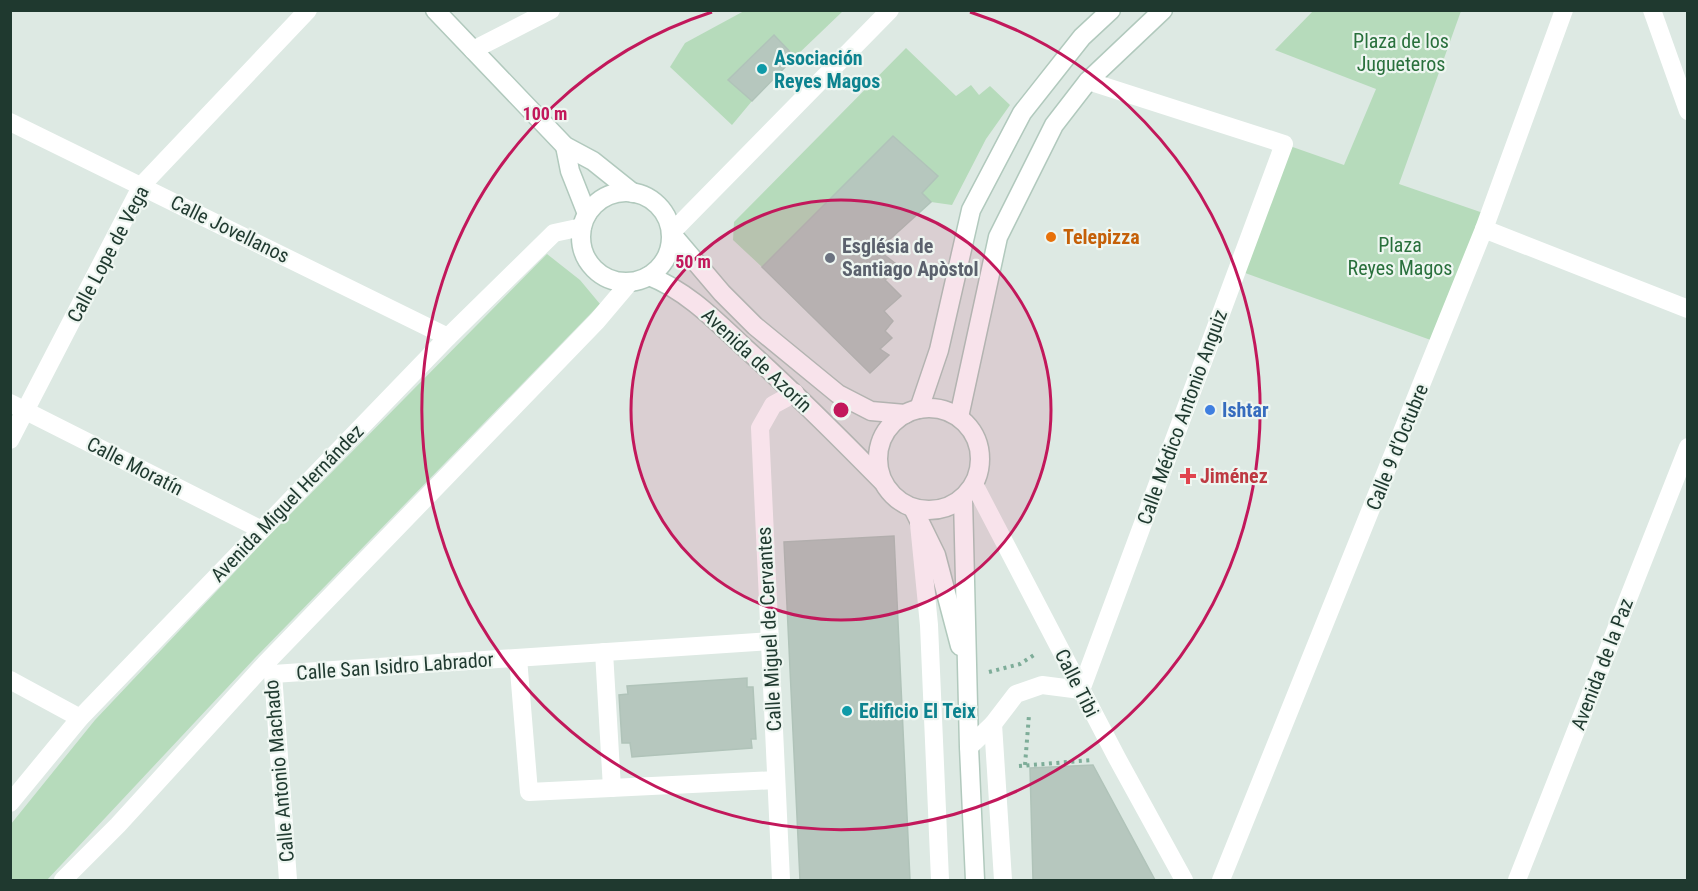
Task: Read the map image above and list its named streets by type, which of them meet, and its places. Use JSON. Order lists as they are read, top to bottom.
{
  "streets": {
    "street": [
      "Calle Jovellanos",
      "Calle Lope de Vega",
      "Avenida de Azorín",
      "Calle Médico Antonio Anguiz",
      "Calle 9 d'Octubre",
      "Calle Moratín",
      "Avenida Miguel Hernández",
      "Calle Miguel de Cervantes",
      "Avenida de la Paz",
      "Calle San Isidro Labrador",
      "Calle Tibi",
      "Calle Antonio Machado"
    ]
  },
  "crossings": [
    ["Calle Jovellanos", "Calle Lope de Vega"],
    ["Calle Jovellanos", "Avenida Miguel Hernández"],
    ["Calle Lope de Vega", "Calle Moratín"],
    ["Avenida de Azorín", "Avenida Miguel Hernández"],
    ["Avenida de Azorín", "Calle Miguel de Cervantes"],
    ["Avenida de Azorín", "Calle Tibi"],
    ["Calle Médico Antonio Anguiz", "Calle Tibi"],
    ["Calle Moratín", "Avenida Miguel Hernández"],
    ["Calle Miguel de Cervantes", "Calle San Isidro Labrador"],
    ["Calle San Isidro Labrador", "Calle Antonio Machado"]
  ],
  "parks": ["Plaza de los Jugueteros", "Plaza Reyes Magos"],
  "places": {
    "other": [
      "Asociación Reyes Magos",
      "Telepizza",
      "Església de Santiago Apòstol",
      "Ishtar",
      "Edificio El Teix"
    ],
    "health": ["Jiménez"]
  },
  "rings": ["100 m", "50 m"]
}
